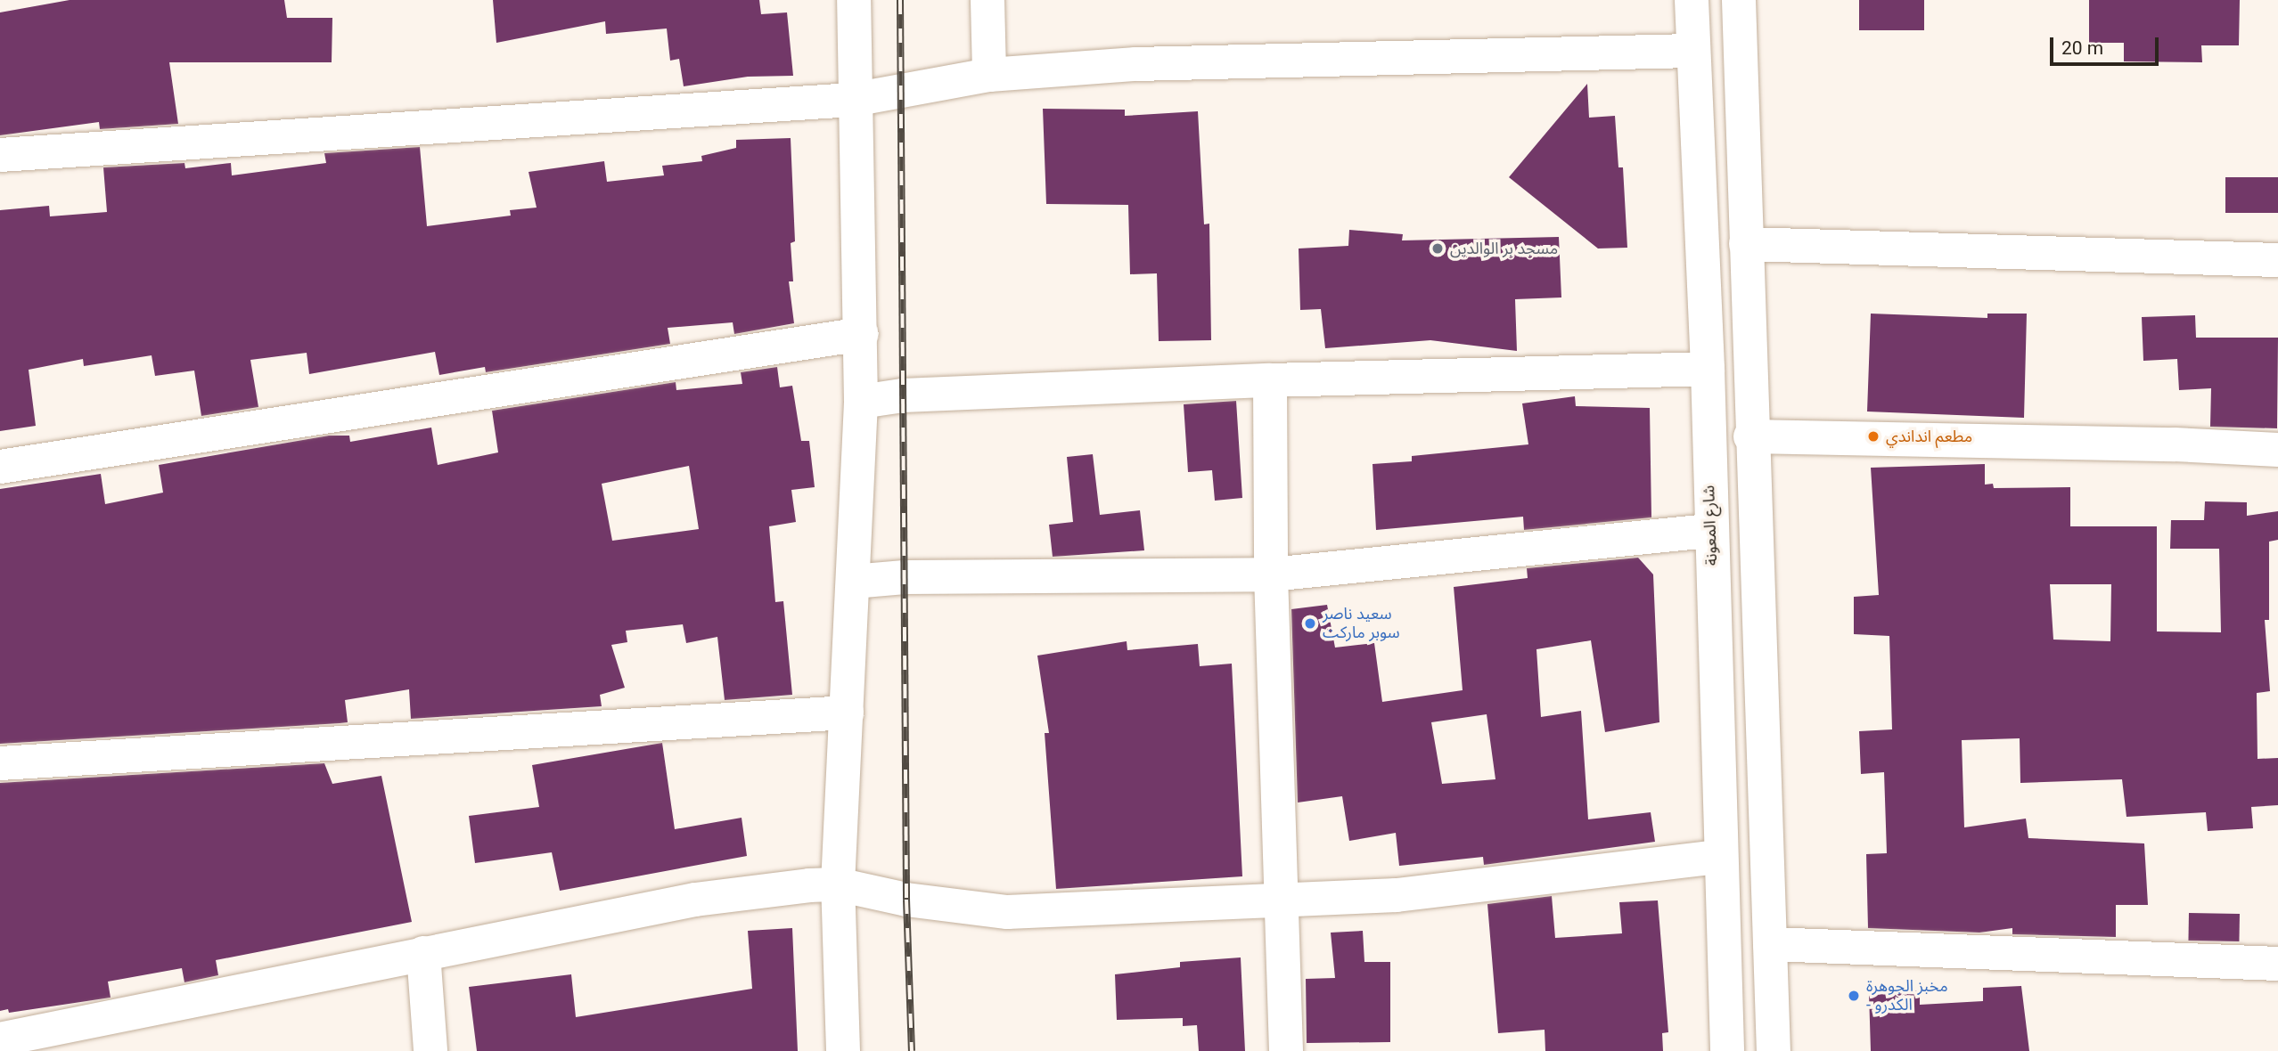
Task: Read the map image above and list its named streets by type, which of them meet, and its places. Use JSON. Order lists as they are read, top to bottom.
{
  "streets": {
    "main road": ["شارع المعونة"]
  },
  "places": [
    "مسجد بر الوالدين",
    "مطعم انداندي",
    "سعيد ناصر سوبر ماركت",
    "مخبز الجوهرة - الكدرو"
  ],
  "scale_bar": "20 m"
}
